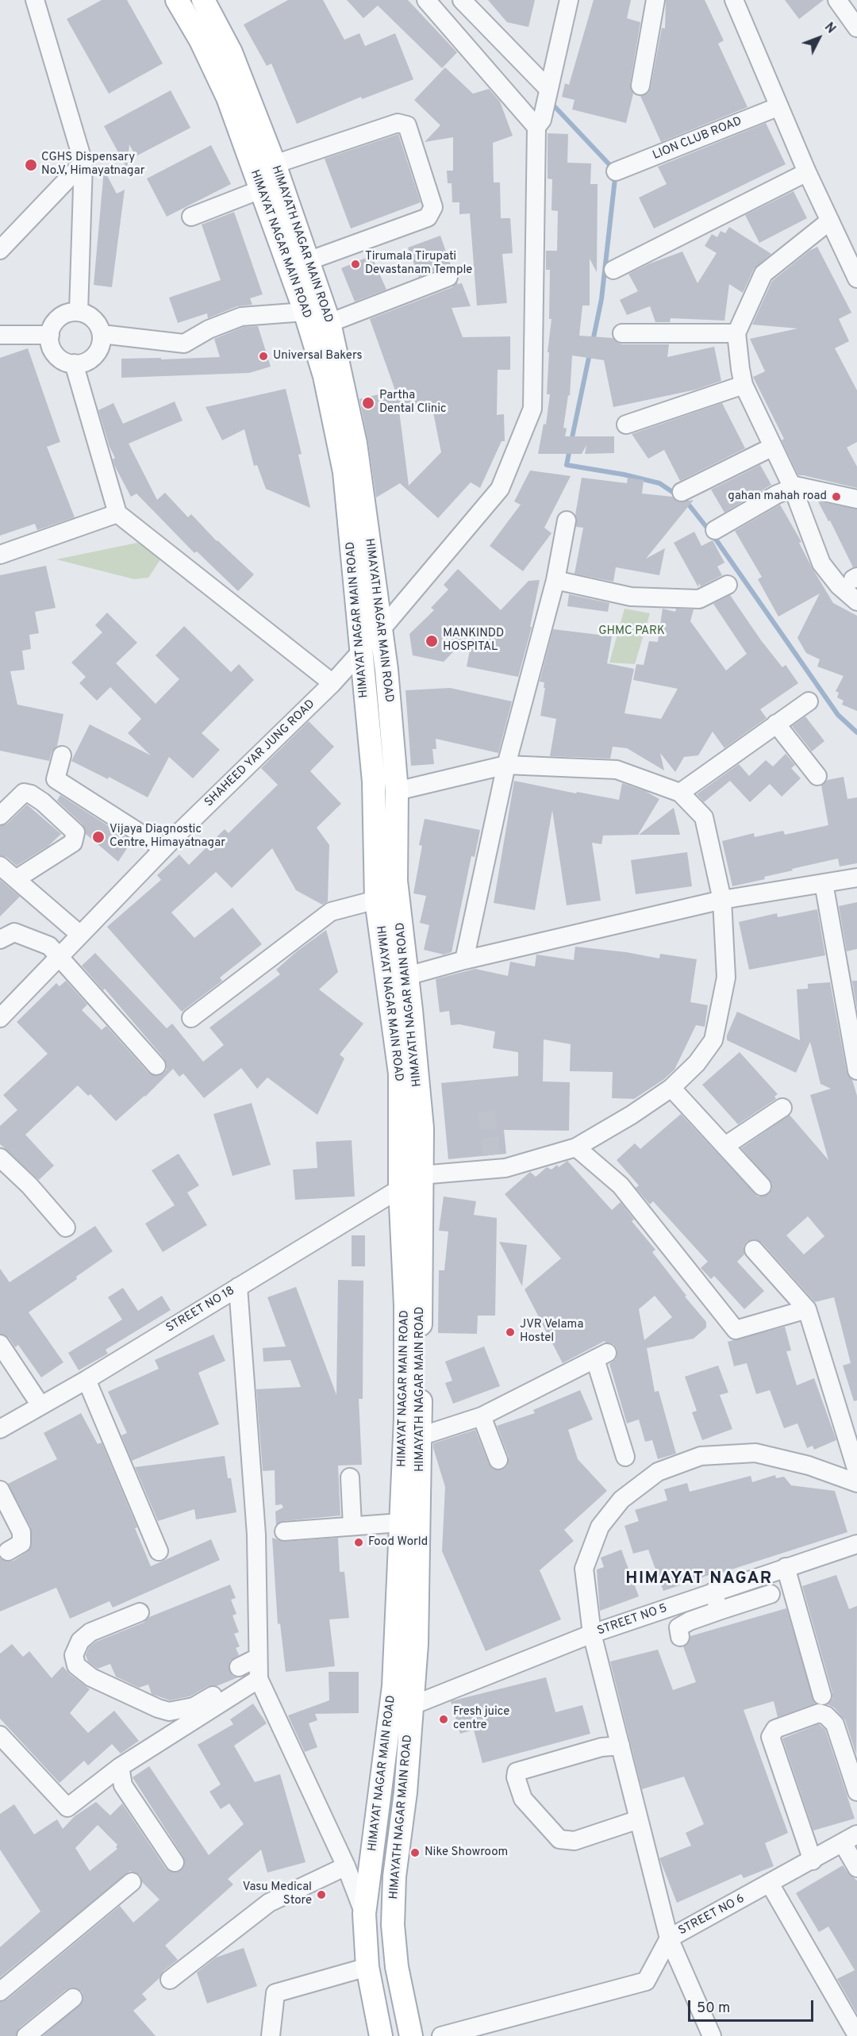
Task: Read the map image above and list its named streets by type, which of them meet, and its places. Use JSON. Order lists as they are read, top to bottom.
{
  "streets": {
    "main road": ["HIMAYAT NAGAR MAIN ROAD", "HIMAYATH NAGAR MAIN ROAD"],
    "street": [
      "LION CLUB ROAD",
      "SHAHEED YAR JUNG ROAD",
      "STREET NO 18",
      "STREET NO 5",
      "STREET NO 6"
    ]
  },
  "crossings": [
    ["HIMAYAT NAGAR MAIN ROAD", "SHAHEED YAR JUNG ROAD"],
    ["HIMAYAT NAGAR MAIN ROAD", "STREET NO 18"],
    ["HIMAYATH NAGAR MAIN ROAD", "STREET NO 5"]
  ],
  "districts": ["HIMAYAT NAGAR"],
  "parks": ["GHMC PARK"],
  "places": [
    "CGHS Dispensary No.V, Himayatnagar",
    "Tirumala Tirupati Devastanam Temple",
    "Universal Bakers",
    "Partha Dental Clinic",
    "gahan mahah road",
    "MANKINDD HOSPITAL",
    "Vijaya Diagnostic Centre, Himayatnagar",
    "JVR Velama Hostel",
    "Food World",
    "Fresh juice centre",
    "Nike Showroom",
    "Vasu Medical Store"
  ],
  "scale_bar": "50 m",
  "north": "top right"
}
